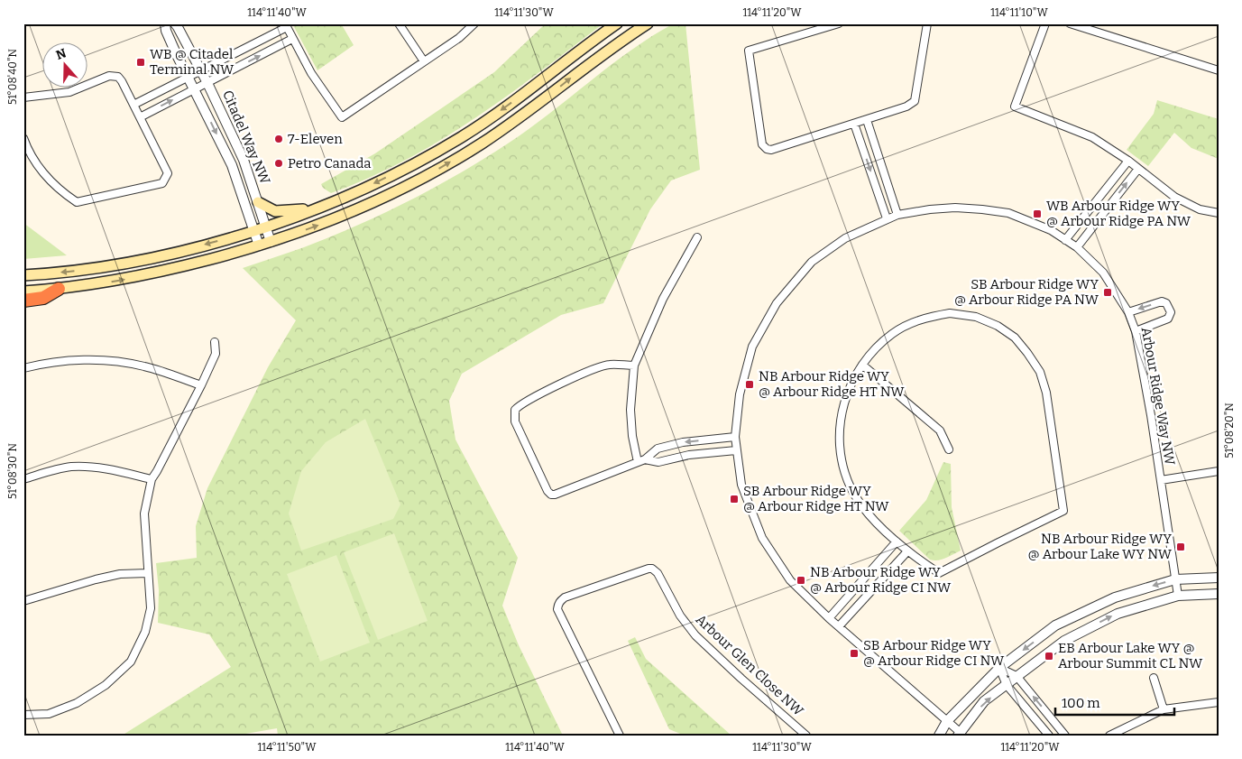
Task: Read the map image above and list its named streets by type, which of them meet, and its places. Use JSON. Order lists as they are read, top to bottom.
{
  "streets": {
    "street": ["Citadel Way NW", "Arbour Ridge Way NW", "Arbour Glen Close NW"]
  },
  "places": {
    "transit": [
      "WB @ Citadel Terminal NW",
      "WB Arbour Ridge WY @ Arbour Ridge PA NW",
      "SB Arbour Ridge WY @ Arbour Ridge PA NW",
      "NB Arbour Ridge WY @ Arbour Ridge HT NW",
      "SB Arbour Ridge WY @ Arbour Ridge HT NW",
      "NB Arbour Ridge WY @ Arbour Lake WY NW",
      "NB Arbour Ridge WY @ Arbour Ridge CI NW",
      "SB Arbour Ridge WY @ Arbour Ridge CI NW",
      "EB Arbour Lake WY @ Arbour Summit CL NW"
    ],
    "other": ["7-Eleven", "Petro Canada"]
  },
  "scale_bar": "100 m",
  "north": "top",
  "coordinates": [
    "114°11'40\"W",
    "114°11'30\"W",
    "114°11'20\"W",
    "114°11'10\"W",
    "51°08'40\"N",
    "51°08'20\"N",
    "51°08'30\"N",
    "114°11'50\"W"
  ]
}
